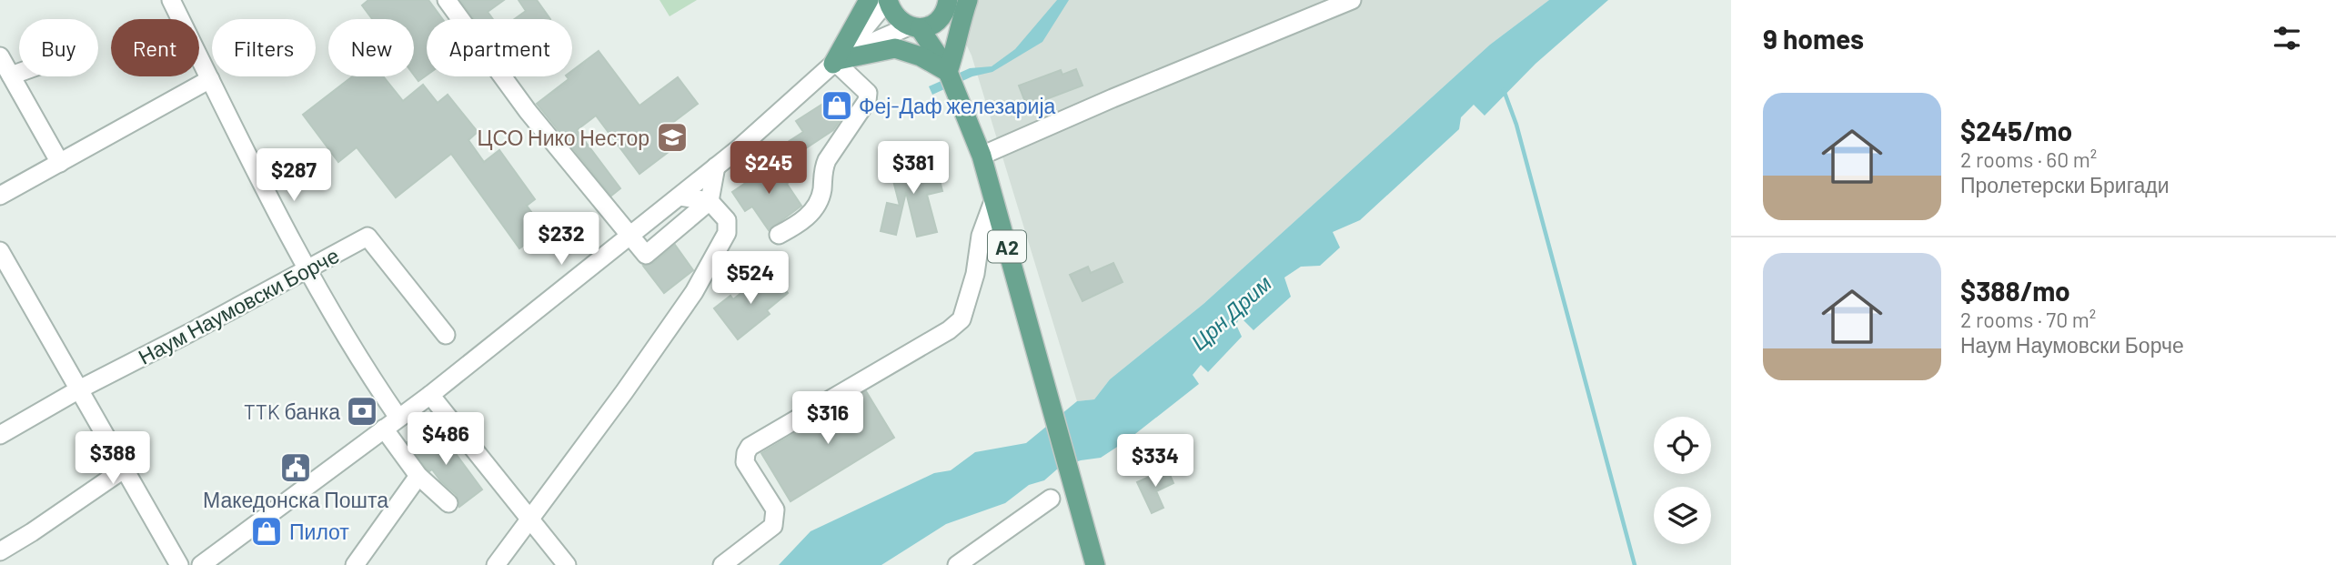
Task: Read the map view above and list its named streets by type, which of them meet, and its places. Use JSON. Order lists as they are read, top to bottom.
{
  "streets": {
    "main road": ["A2"],
    "street": ["Наум Наумовски Борче"]
  },
  "water": ["Црн Дрим"],
  "places": {
    "shop": ["Феј-Даф железарија", "Пилот"],
    "school or university": ["ЦСО Нико Нестор"],
    "bank": ["TTK банка"],
    "public building": ["Македонска Пошта"]
  },
  "page": {
    "heading": "9 homes",
    "chip": [
      "Buy",
      "Rent",
      "Filters",
      "New",
      "Apartment"
    ],
    "list": [
      {
        "name": "$245/mo",
        "note": "2 rooms · 60 m² · Пролетерски Бригади"
      },
      {
        "name": "$388/mo",
        "note": "2 rooms · 70 m² · Наум Наумовски Борче"
      }
    ],
    "price": [
      "$245",
      "$381",
      "$287",
      "$232",
      "$524",
      "$316",
      "$486",
      "$388",
      "$334"
    ]
  }
}
